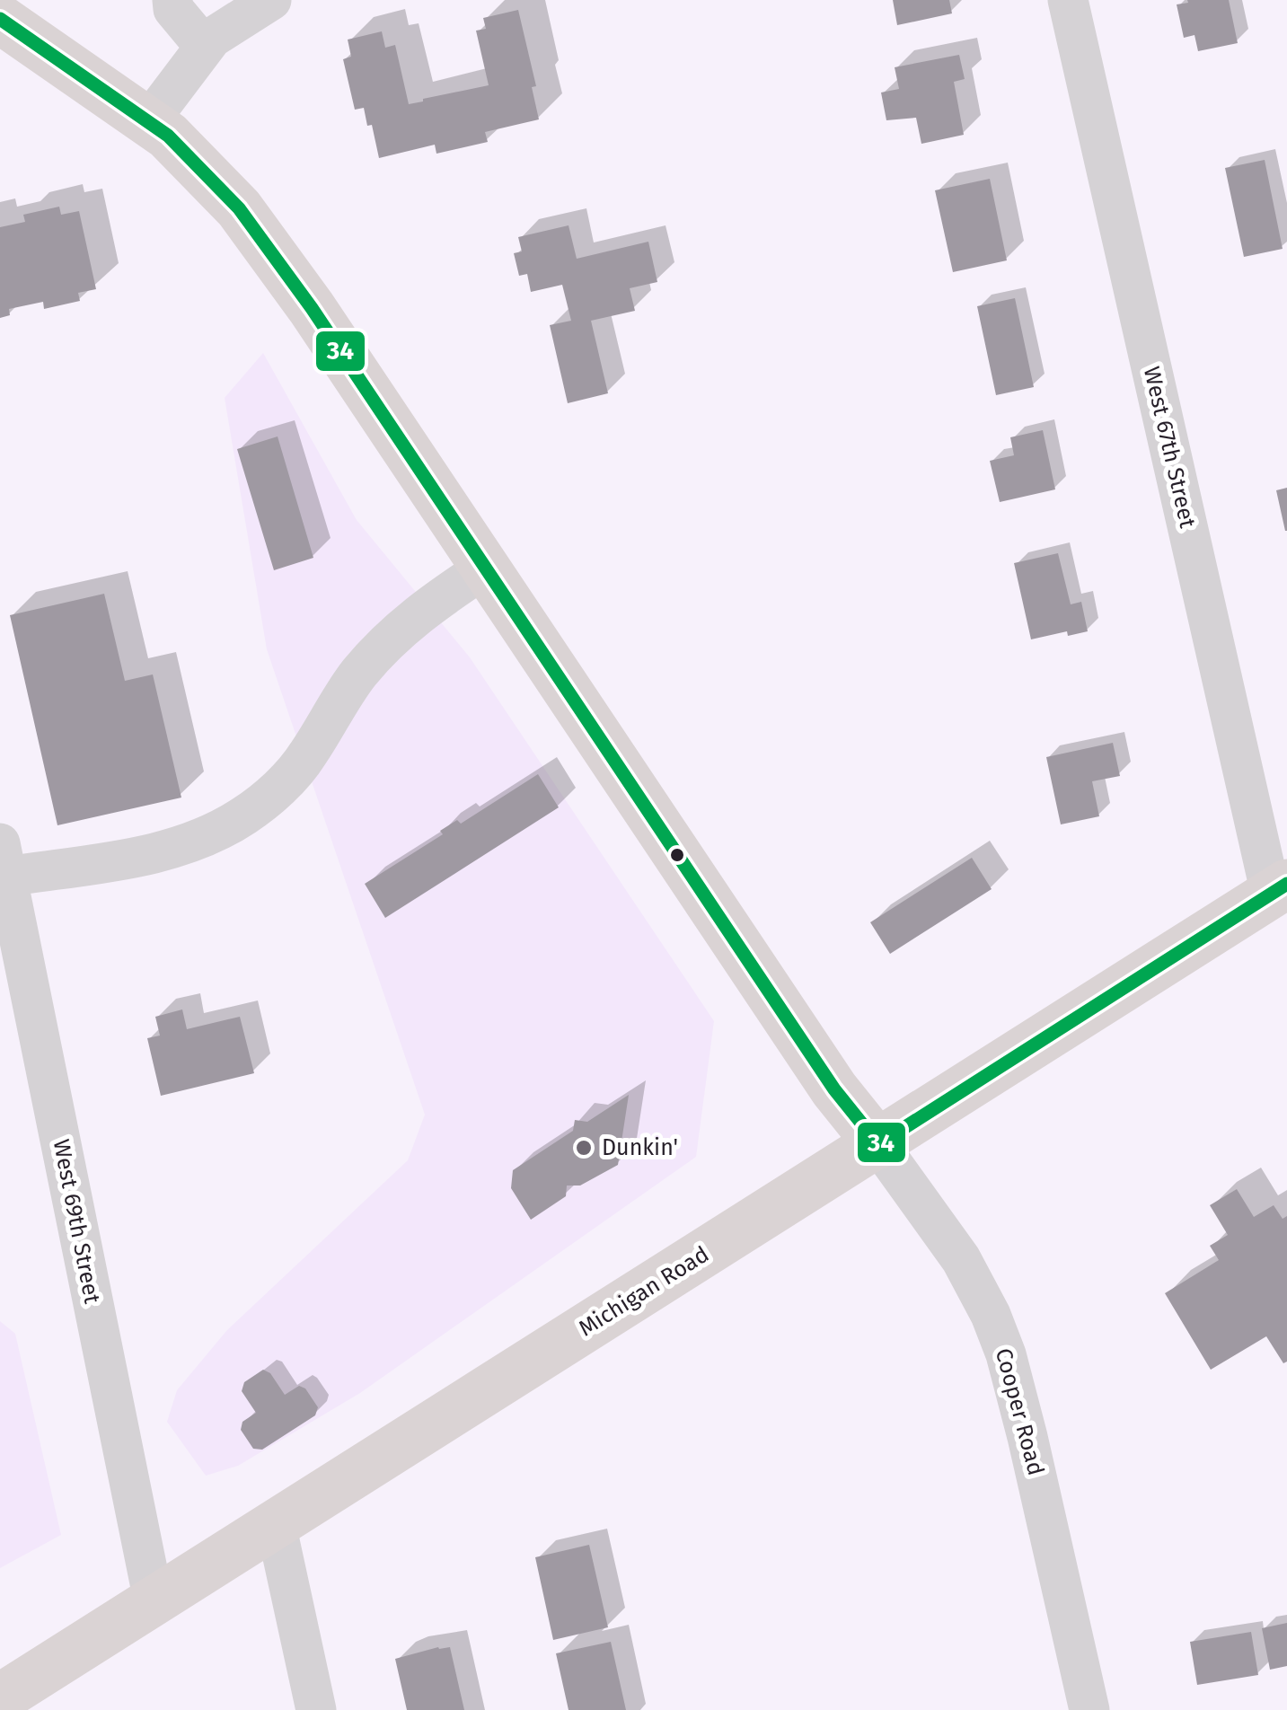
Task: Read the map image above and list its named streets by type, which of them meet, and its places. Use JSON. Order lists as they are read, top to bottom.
{
  "streets": {
    "main road": ["Michigan Road"],
    "street": ["West 67th Street", "West 69th Street", "Cooper Road"]
  },
  "crossings": [
    ["West 67th Street", "Michigan Road"],
    ["West 69th Street", "Michigan Road"],
    ["Michigan Road", "Cooper Road"]
  ],
  "places": ["Dunkin'"],
  "lines": ["transit line 34"]
}
